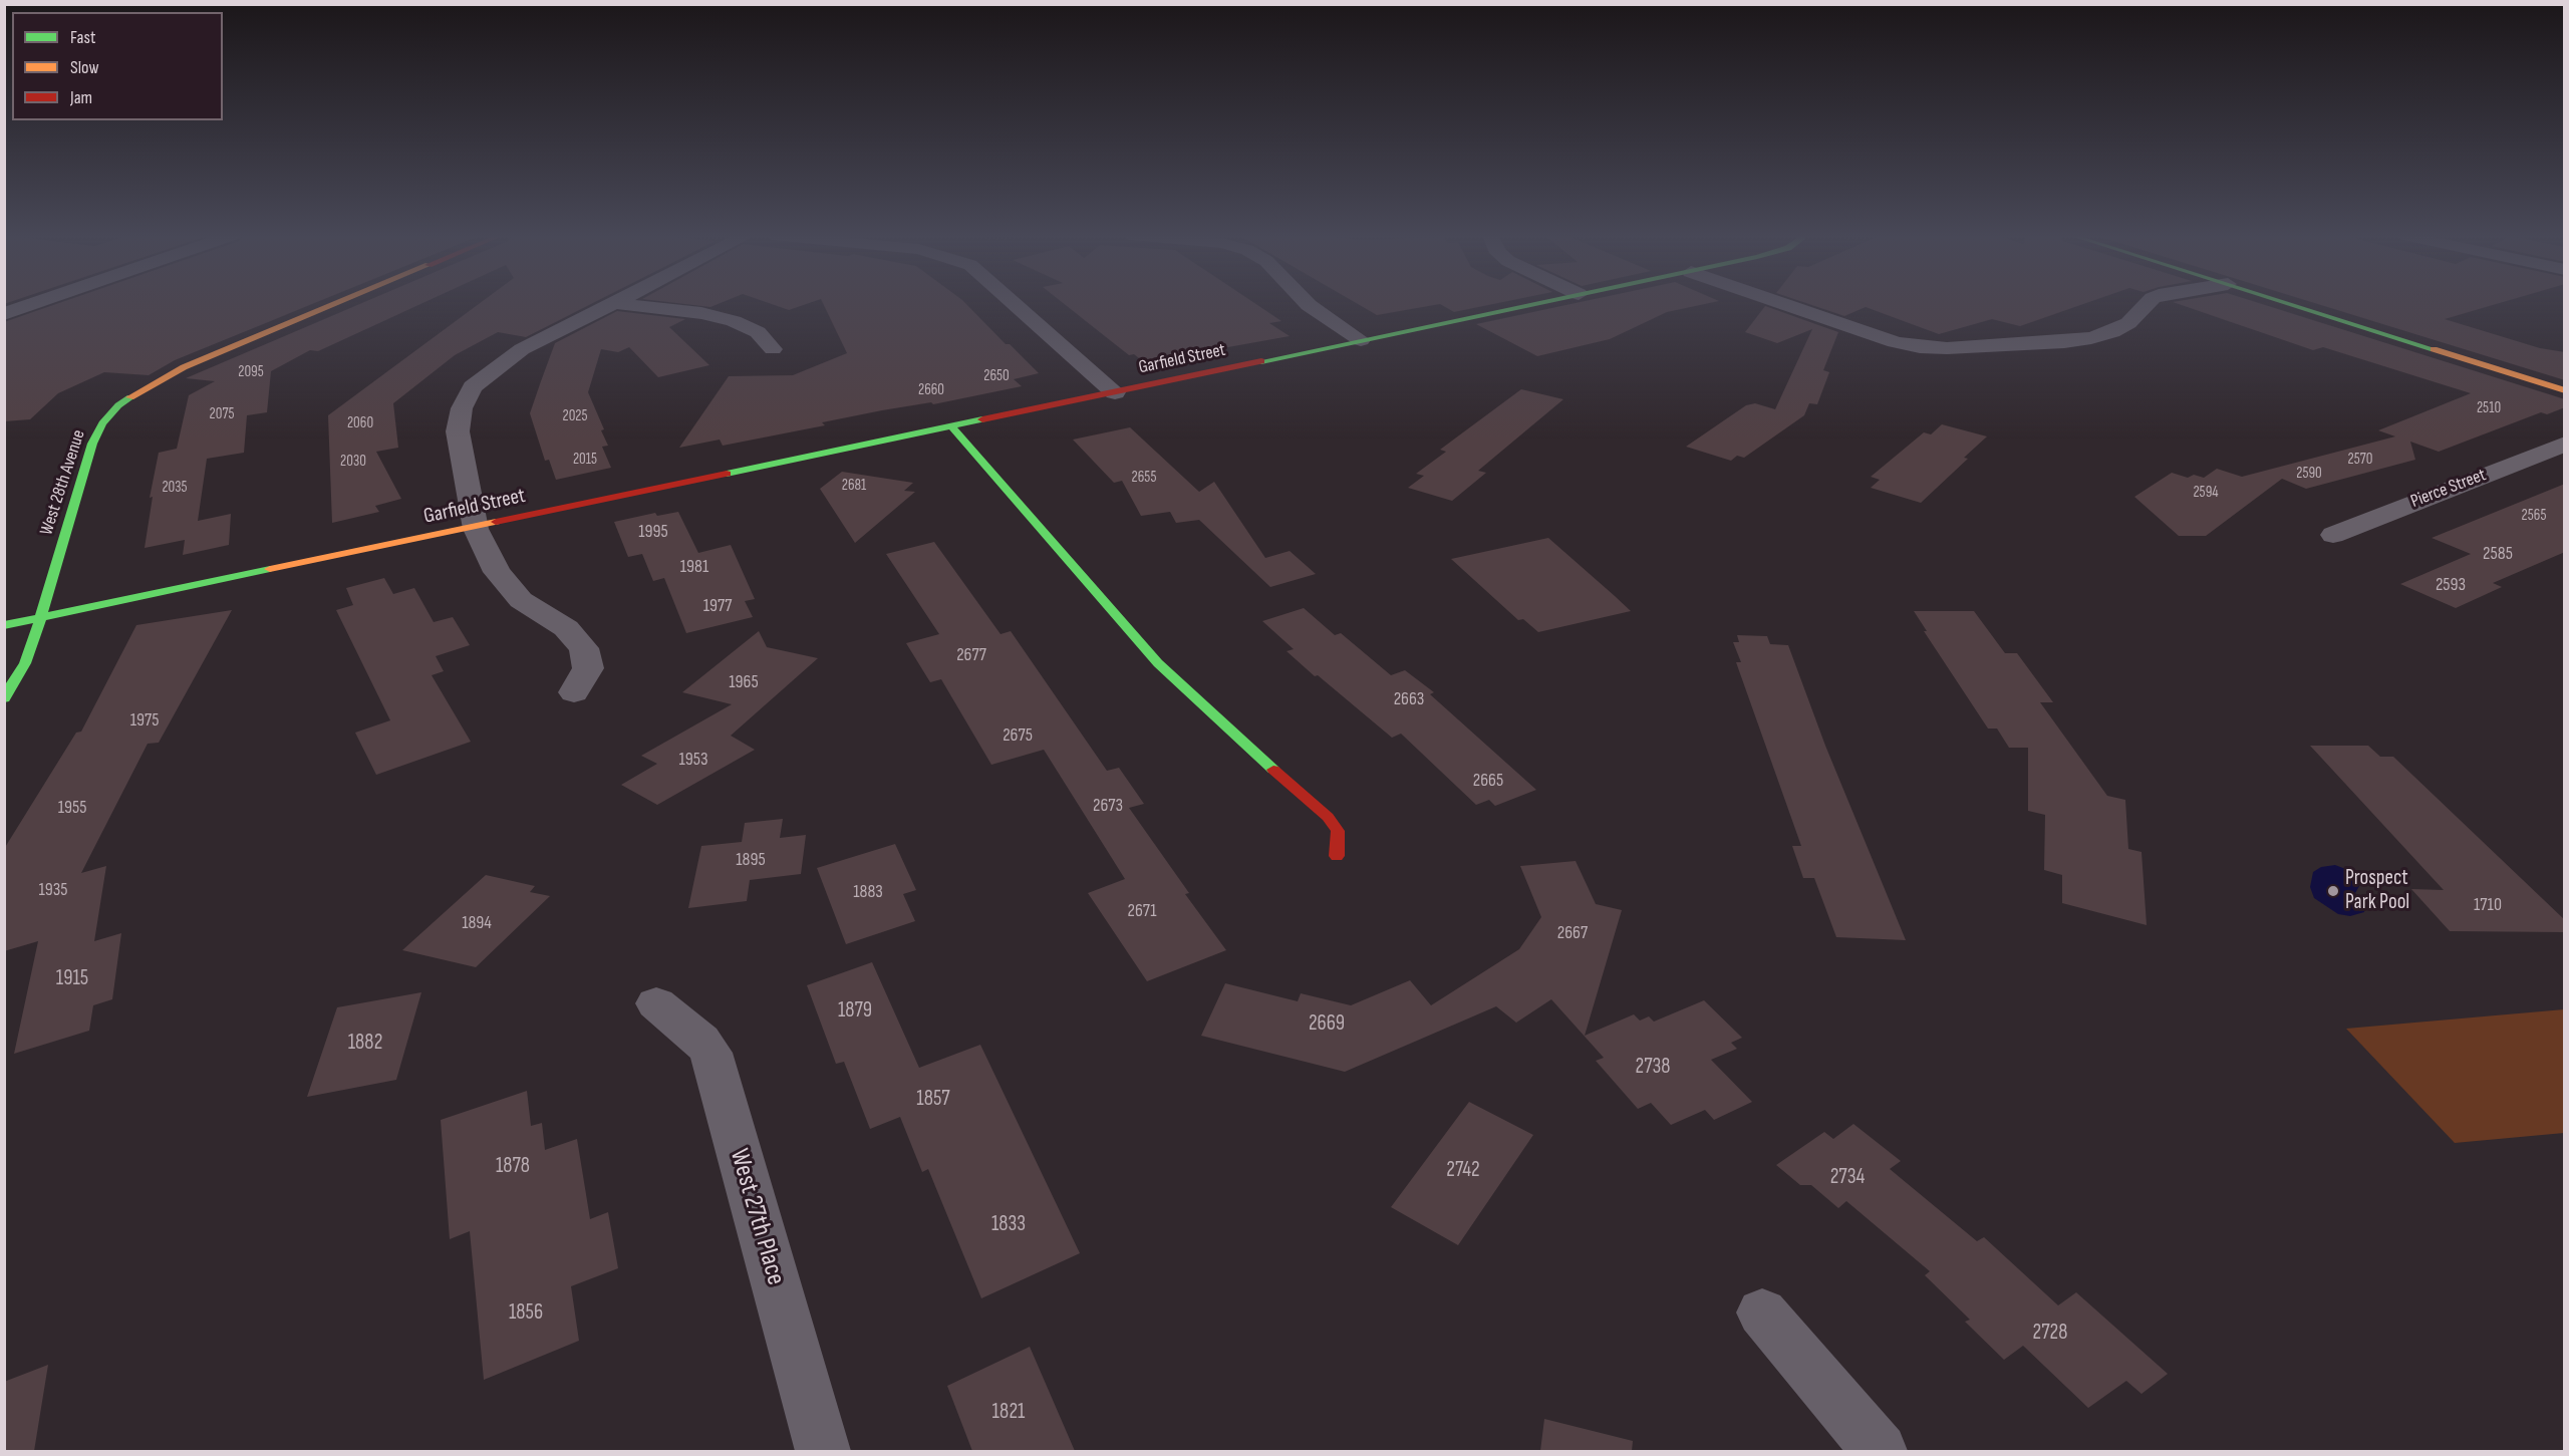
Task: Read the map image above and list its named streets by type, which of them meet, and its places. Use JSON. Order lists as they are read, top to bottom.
{
  "streets": {
    "street": [
      "Garfield Street",
      "West 28th Avenue",
      "Pierce Street",
      "West 27th Place"
    ]
  },
  "crossings": [
    ["Garfield Street", "West 28th Avenue"]
  ],
  "places": ["Prospect Park Pool"],
  "house_numbers": [
    "2095",
    "2650",
    "2660",
    "2510",
    "2075",
    "2025",
    "2060",
    "2015",
    "2570",
    "2030",
    "2590",
    "2655",
    "2681",
    "2035",
    "2594",
    "2565",
    "1995",
    "2585",
    "1981",
    "2593",
    "1977",
    "2677",
    "1965",
    "2663",
    "1975",
    "2675",
    "1953",
    "2665",
    "2673",
    "1955",
    "1895",
    "1935",
    "1883",
    "1710",
    "2671",
    "1894",
    "2667",
    "1915",
    "1879",
    "2669",
    "1882",
    "2738",
    "1857",
    "1878",
    "2742",
    "2734",
    "1833",
    "1856",
    "2728",
    "1821"
  ],
  "legend": ["Fast", "Slow", "Jam"]
}
